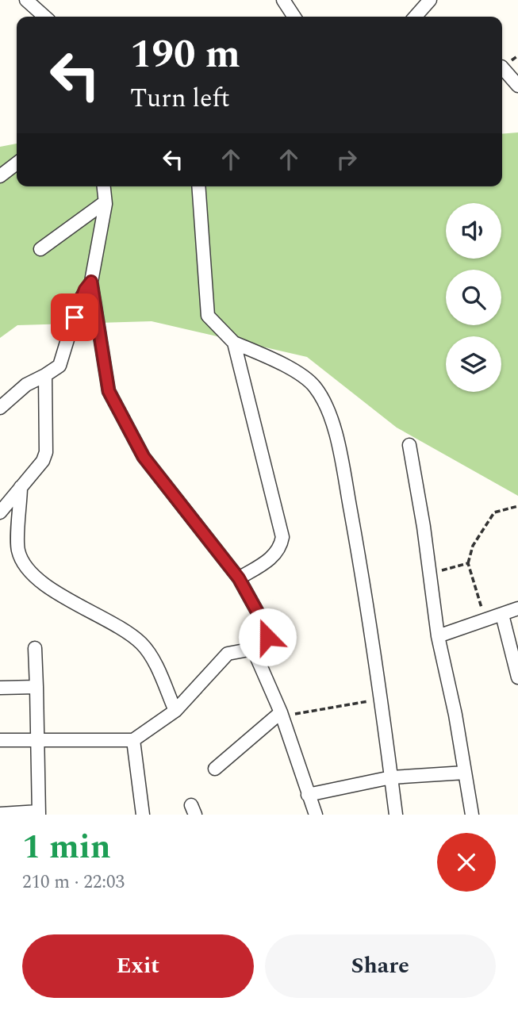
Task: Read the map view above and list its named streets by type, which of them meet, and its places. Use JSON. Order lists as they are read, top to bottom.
{
  "page": {
    "turn": ["190 m", "Turn left"],
    "heading": ["1 min", "210 m · 22:03"],
    "buttons": ["Exit", "Share"]
  }
}
